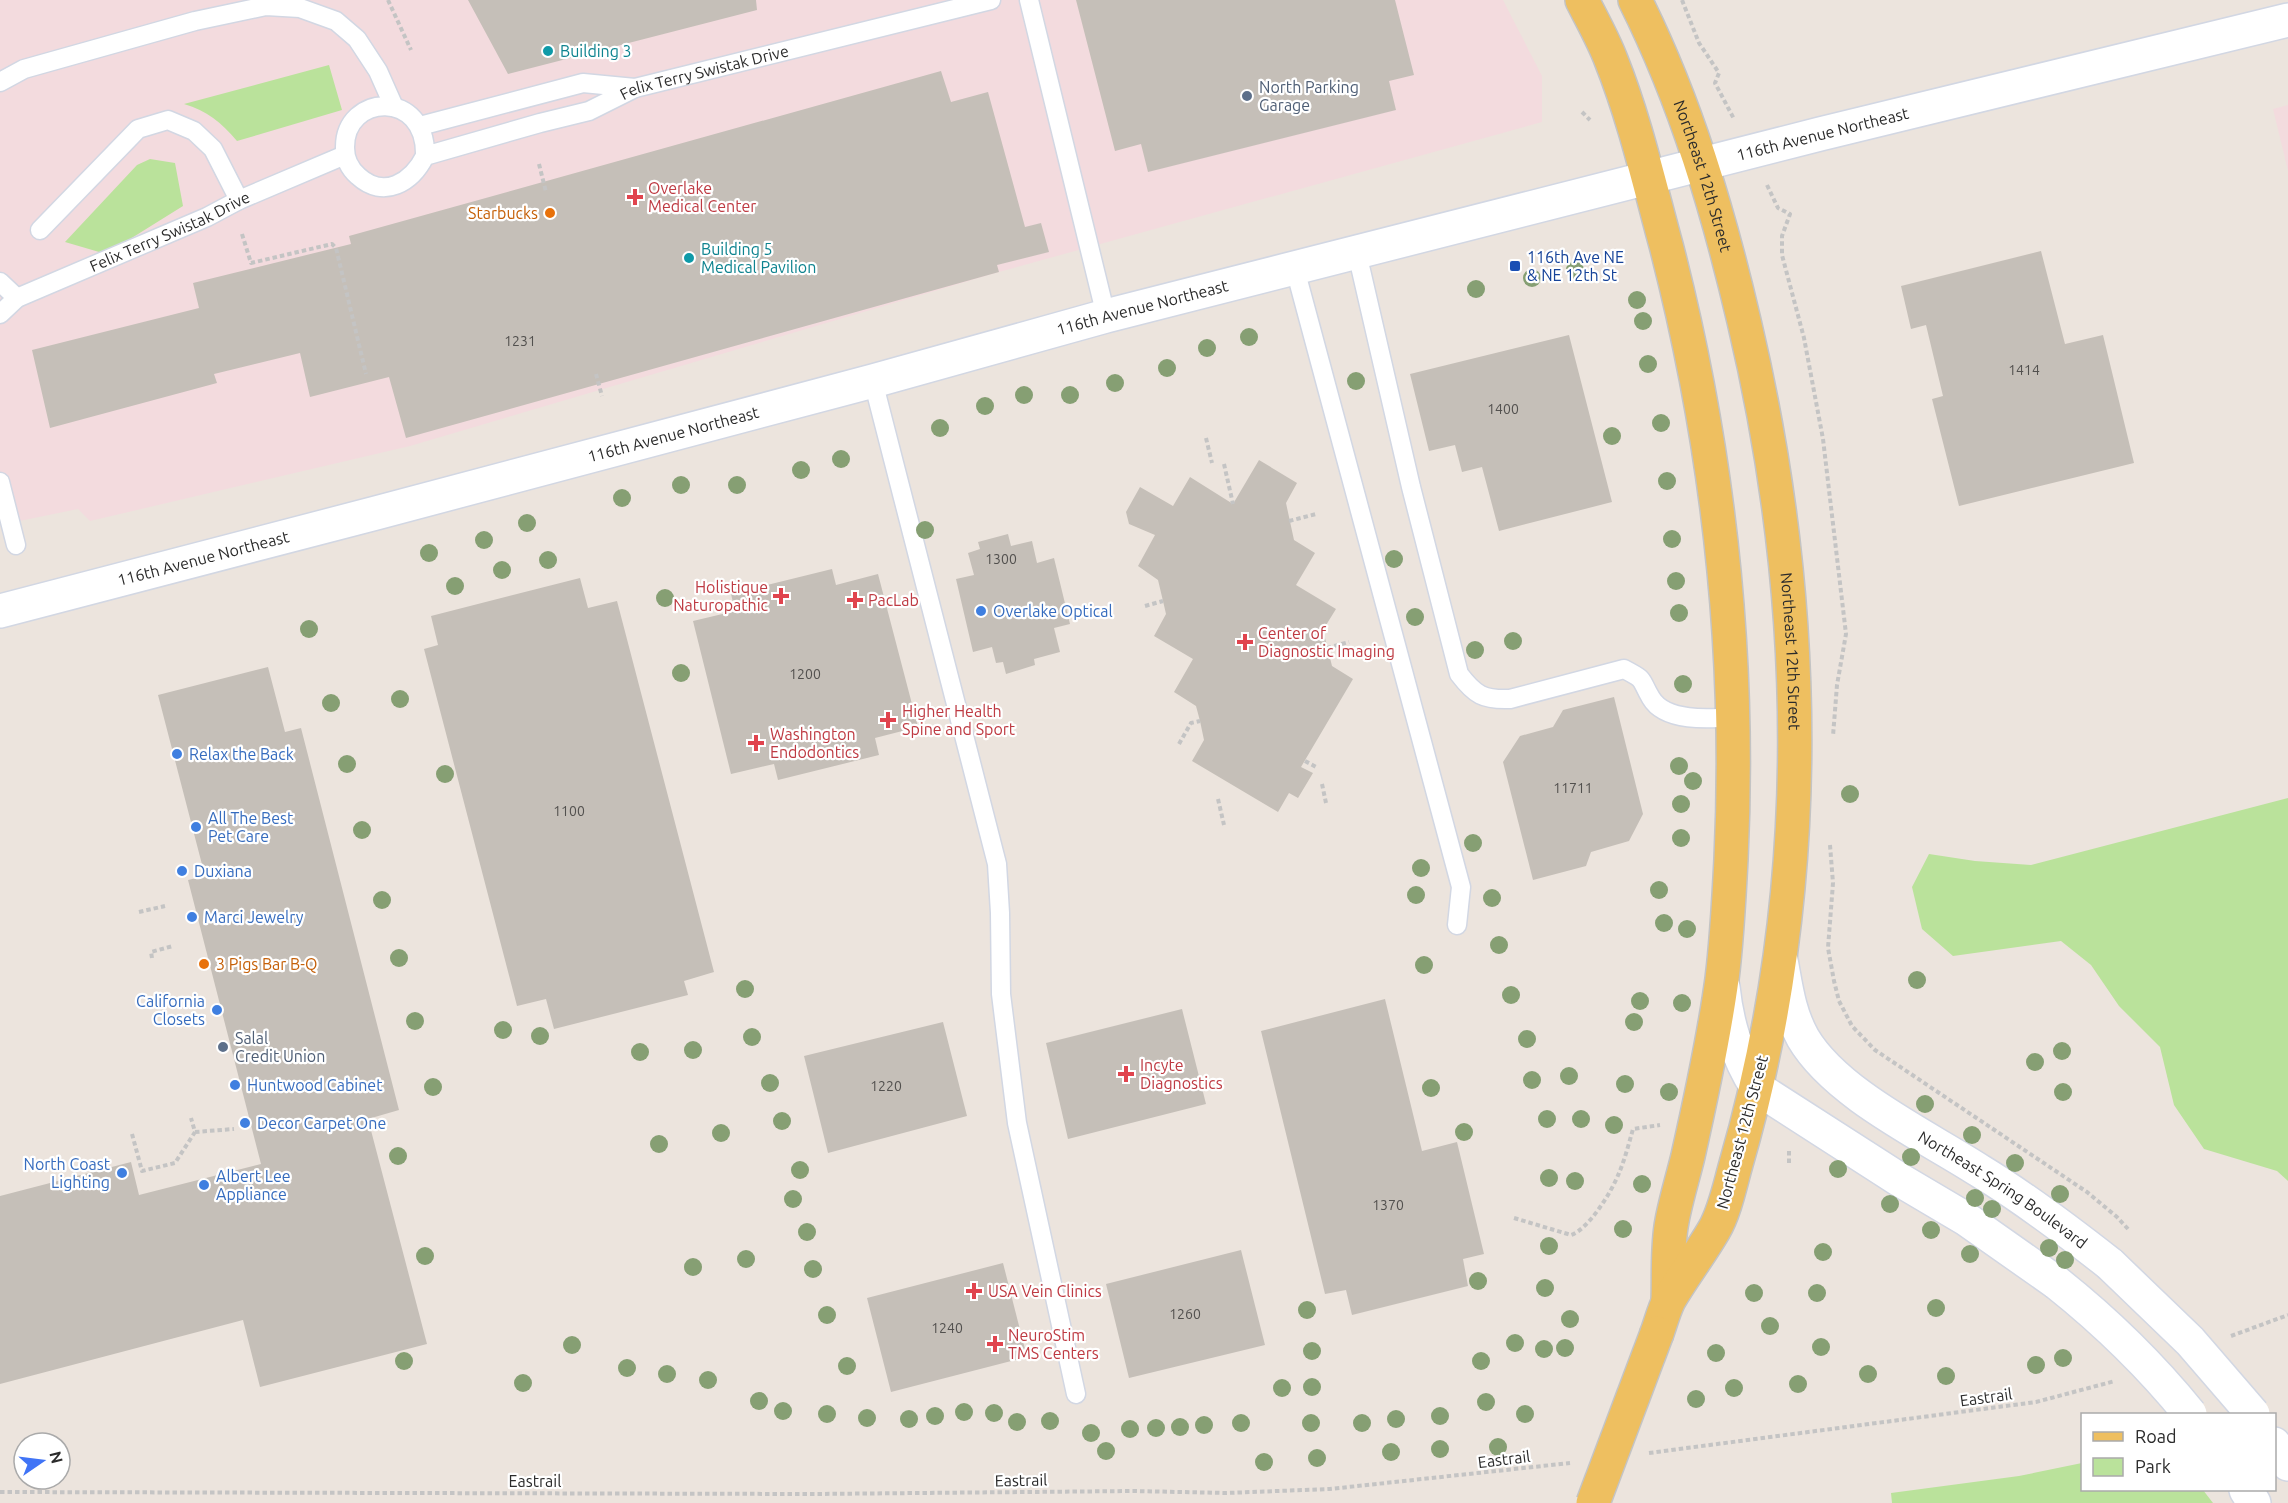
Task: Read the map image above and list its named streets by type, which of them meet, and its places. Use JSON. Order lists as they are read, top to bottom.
{
  "streets": {
    "main road": ["116th Avenue Northeast", "Northeast 12th Street", "Northeast Spring Boulevard"],
    "lane": ["Felix Terry Swistak Drive"],
    "path": ["Eastrail"]
  },
  "crossings": [
    ["116th Avenue Northeast", "Northeast 12th Street"],
    ["Northeast 12th Street", "Northeast Spring Boulevard"]
  ],
  "places": {
    "other": [
      "Building 3",
      "North Parking Garage",
      "Starbucks",
      "Building 5 Medical Pavilion",
      "Overlake Optical",
      "Relax the Back",
      "All The Best Pet Care",
      "Duxiana",
      "Marci Jewelry",
      "3 Pigs Bar B-Q",
      "California Closets",
      "Salal Credit Union",
      "Huntwood Cabinet",
      "Decor Carpet One",
      "North Coast Lighting",
      "Albert Lee Appliance"
    ],
    "health": [
      "Overlake Medical Center",
      "Holistique Naturopathic",
      "PacLab",
      "Center of Diagnostic Imaging",
      "Higher Health Spine and Sport",
      "Washington Endodontics",
      "Incyte Diagnostics",
      "USA Vein Clinics",
      "NeuroStim TMS Centers"
    ],
    "transit": ["116th Ave NE & NE 12th St"]
  },
  "house_numbers": [
    "1231",
    "1414",
    "1400",
    "1300",
    "1200",
    "11711",
    "1100",
    "1220",
    "1370",
    "1260",
    "1240"
  ],
  "legend": ["Road", "Park"],
  "north": "right"
}
